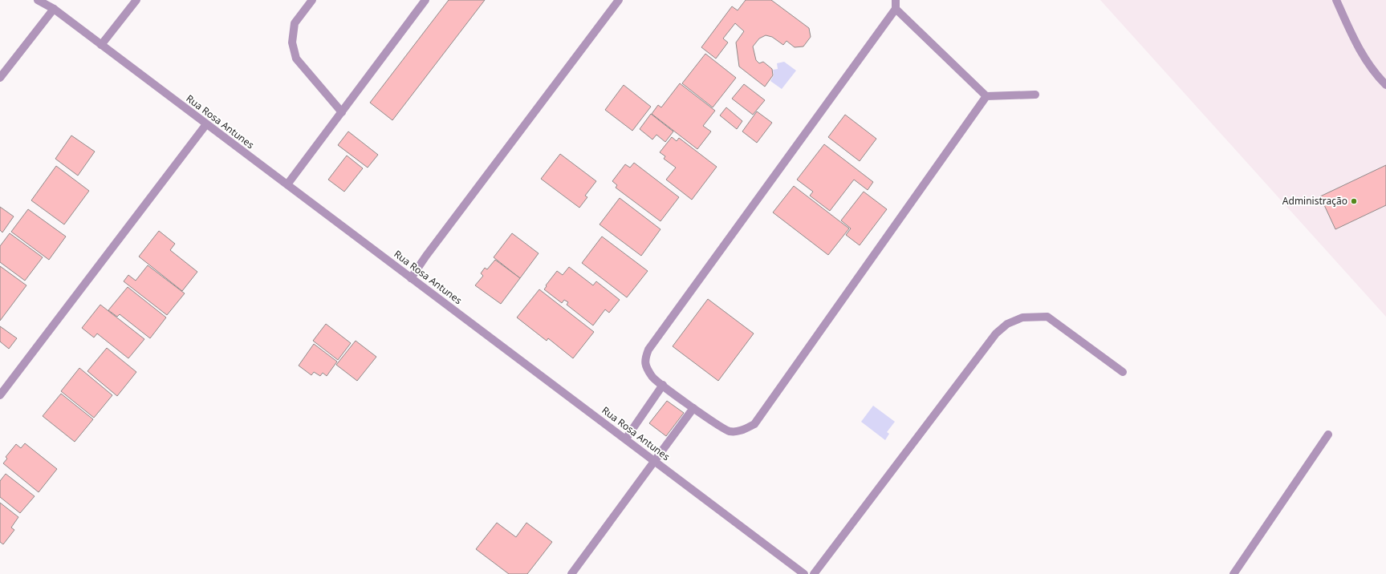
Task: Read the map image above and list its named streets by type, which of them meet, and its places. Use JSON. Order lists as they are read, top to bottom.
{
  "streets": {
    "street": ["Rua Rosa Antunes"]
  },
  "places": ["Administração"]
}
